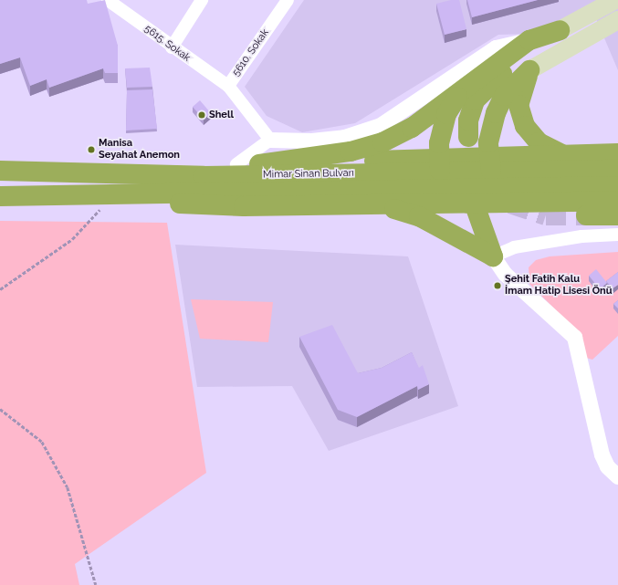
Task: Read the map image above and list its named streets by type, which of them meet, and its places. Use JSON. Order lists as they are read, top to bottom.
{
  "streets": {
    "highway": ["Mimar Sinan Bulvarı"],
    "street": ["5615. Sokak", "5610. Sokak"]
  },
  "crossings": [
    ["5615. Sokak", "5610. Sokak"]
  ],
  "places": ["Shell", "Manisa Seyahat Anemon", "Şehit Fatih Kalu İmam Hatip Lisesi Önü"]
}
